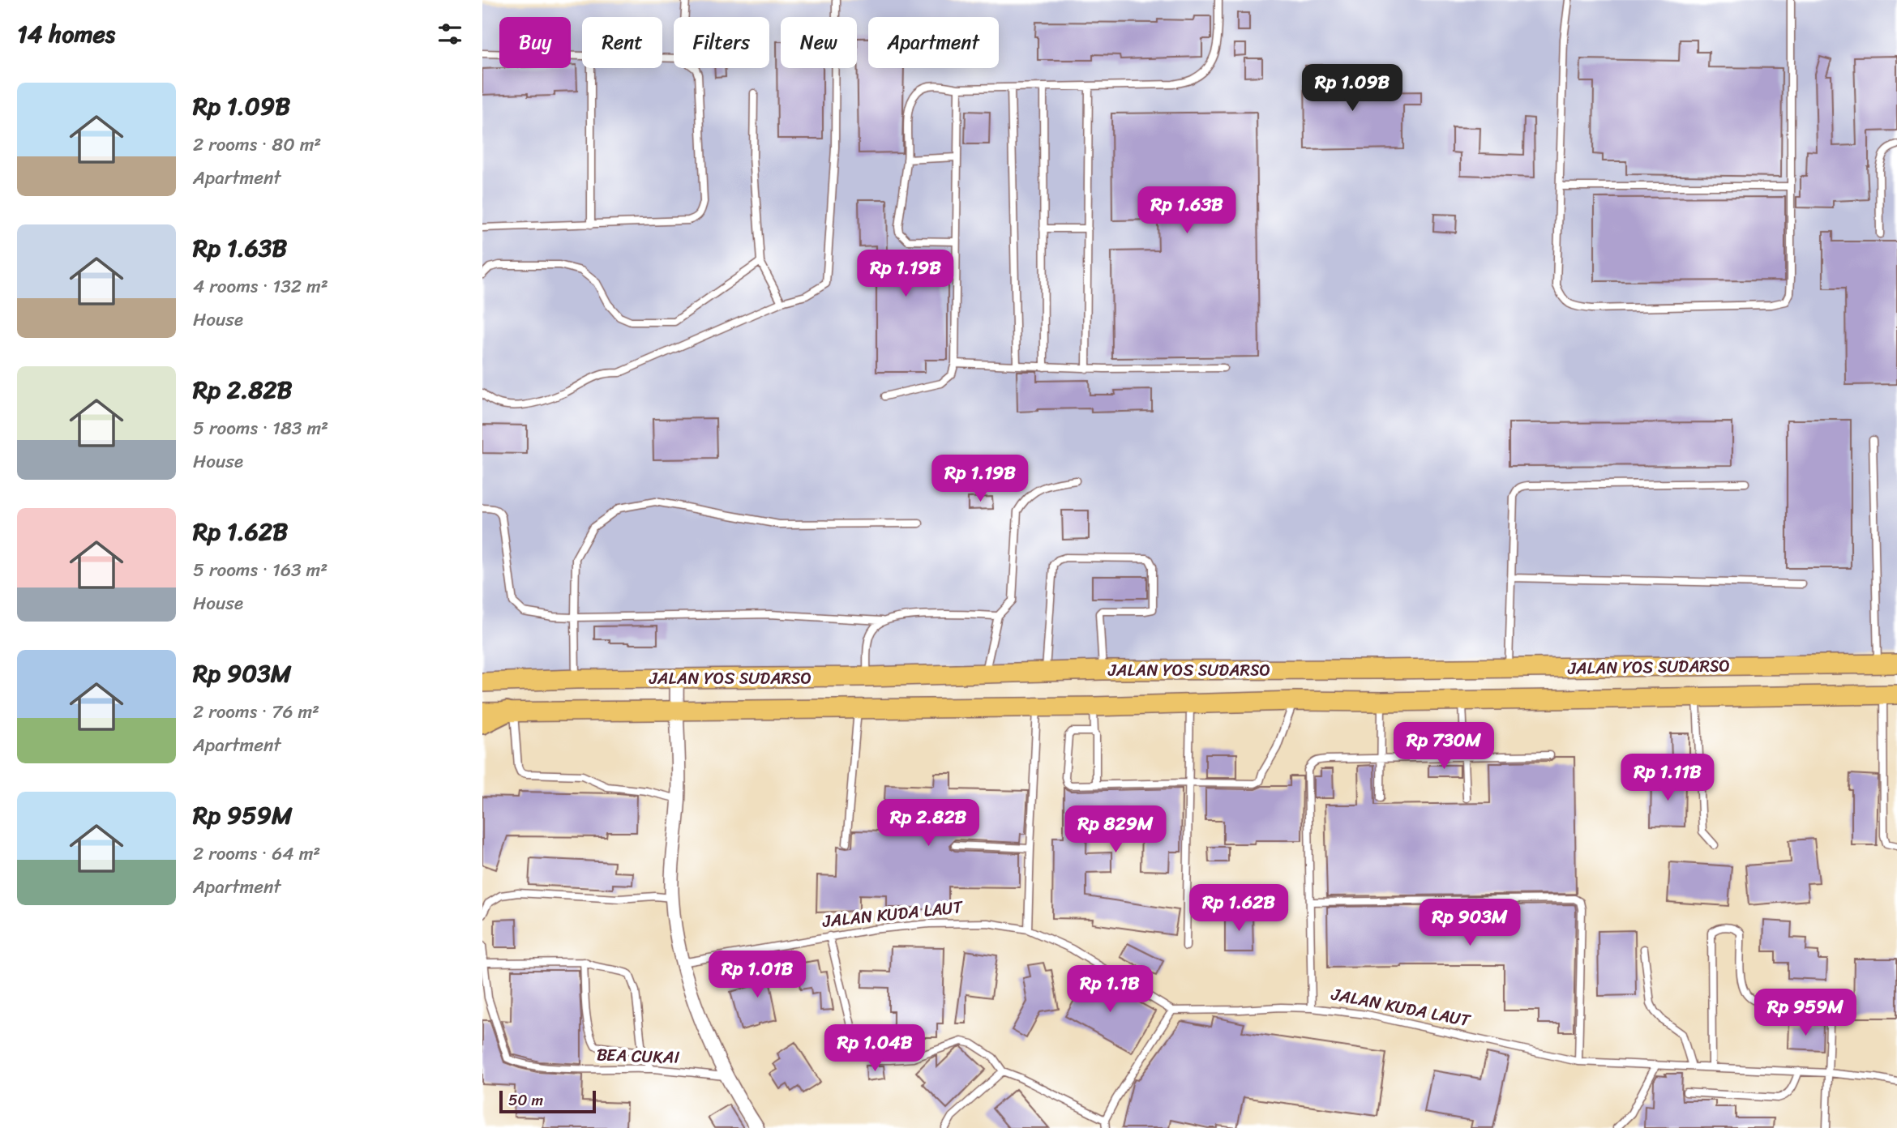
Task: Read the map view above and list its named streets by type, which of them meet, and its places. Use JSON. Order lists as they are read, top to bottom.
{
  "streets": {
    "main road": ["JALAN YOS SUDARSO"],
    "lane": ["JALAN KUDA LAUT", "BEA CUKAI"]
  },
  "scale_bar": "50 m",
  "page": {
    "heading": "14 homes",
    "chip": [
      "Buy",
      "Rent",
      "Filters",
      "New",
      "Apartment"
    ],
    "price": [
      "Rp 1.09B",
      "Rp 1.63B",
      "Rp 1.19B",
      "Rp 1.19B",
      "Rp 730M",
      "Rp 1.11B",
      "Rp 2.82B",
      "Rp 829M",
      "Rp 1.62B",
      "Rp 903M",
      "Rp 1.01B",
      "Rp 1.1B",
      "Rp 959M",
      "Rp 1.04B"
    ],
    "list": [
      {
        "name": "Rp 1.09B",
        "note": "2 rooms · 80 m² · Apartment"
      },
      {
        "name": "Rp 1.63B",
        "note": "4 rooms · 132 m² · House"
      },
      {
        "name": "Rp 2.82B",
        "note": "5 rooms · 183 m² · House"
      },
      {
        "name": "Rp 1.62B",
        "note": "5 rooms · 163 m² · House"
      },
      {
        "name": "Rp 903M",
        "note": "2 rooms · 76 m² · Apartment"
      },
      {
        "name": "Rp 959M",
        "note": "2 rooms · 64 m² · Apartment"
      }
    ],
    "scale": "50 m"
  }
}
